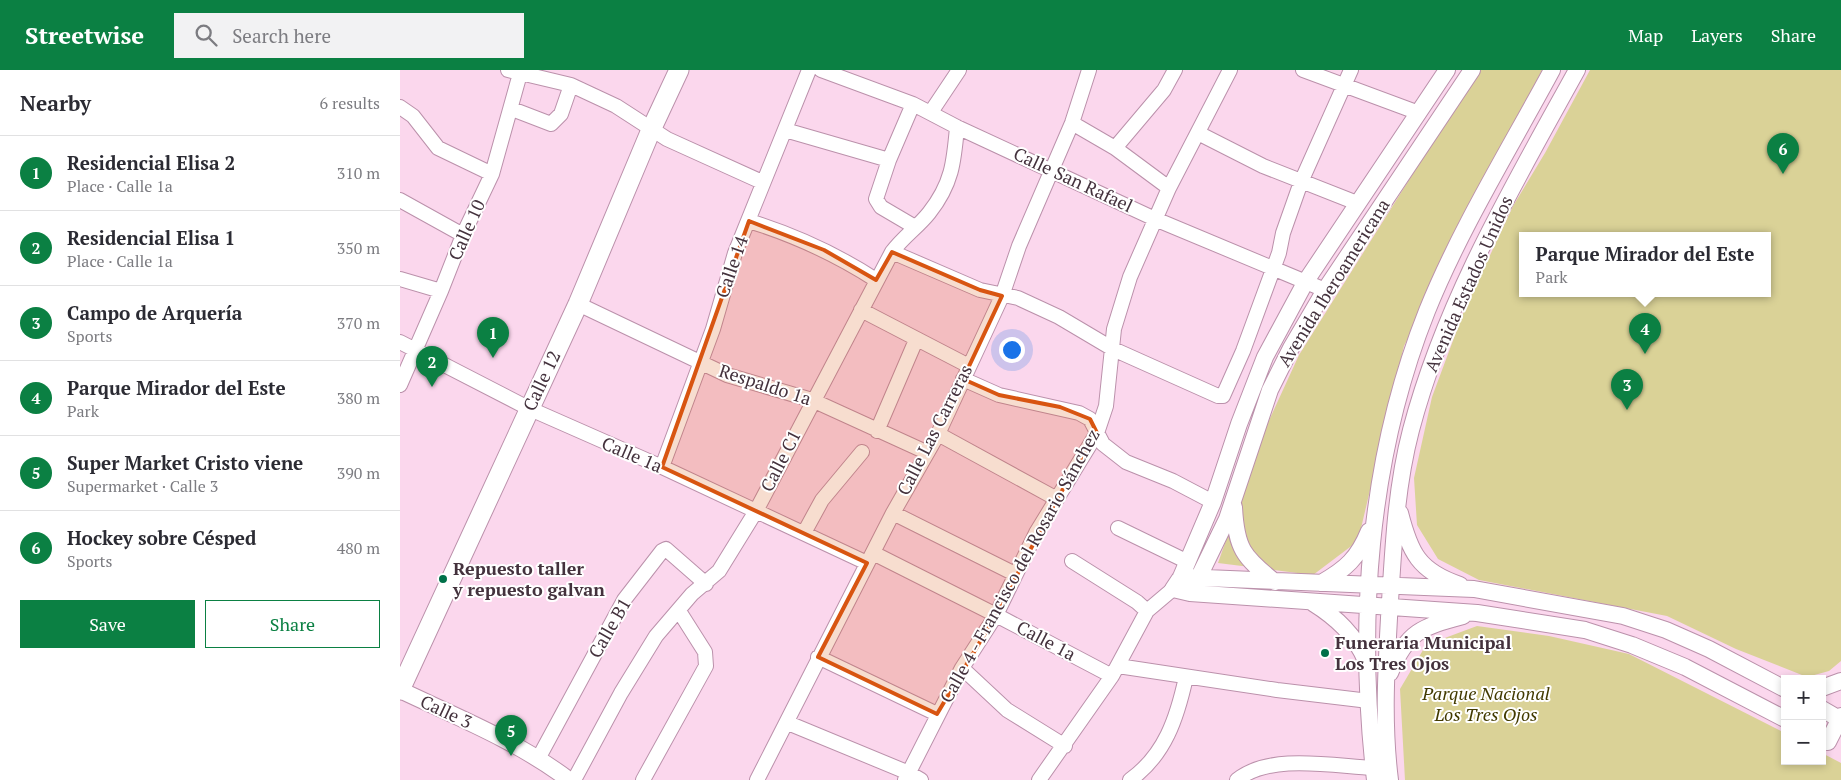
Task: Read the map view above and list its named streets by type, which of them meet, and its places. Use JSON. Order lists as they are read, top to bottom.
{
  "streets": {
    "main road": ["Calle 12"],
    "street": [
      "Calle San Rafael",
      "Calle 10",
      "Calle 14",
      "Avenida Iberoamericana",
      "Avenida Estados Unidos",
      "Respaldo 1a",
      "Calle Las Carreras",
      "Calle 1a",
      "Calle C1",
      "Calle 4 - Francisco del Rosario Sánchez",
      "Calle B1",
      "Calle 3"
    ]
  },
  "crossings": [
    ["Calle San Rafael", "Avenida Iberoamericana"],
    ["Calle San Rafael", "Calle Las Carreras"],
    ["Calle San Rafael", "Calle C1"],
    ["Calle San Rafael", "Calle 4 - Francisco del Rosario Sánchez"],
    ["Calle 10", "Calle 1a"],
    ["Calle 14", "Respaldo 1a"],
    ["Calle 14", "Calle 1a"],
    ["Avenida Estados Unidos", "Calle 1a"],
    ["Calle 12", "Respaldo 1a"],
    ["Calle 12", "Calle 1a"],
    ["Calle 12", "Calle 3"],
    ["Respaldo 1a", "Calle Las Carreras"],
    ["Respaldo 1a", "Calle C1"],
    ["Calle Las Carreras", "Calle 1a"],
    ["Calle 1a", "Calle C1"],
    ["Calle 1a", "Calle 4 - Francisco del Rosario Sánchez"],
    ["Calle C1", "Calle B1"],
    ["Calle C1", "Calle 3"],
    ["Calle B1", "Calle 3"]
  ],
  "parks": ["Parque Nacional Los Tres Ojos"],
  "places": ["Repuesto taller y repuesto galvan", "Funeraria Municipal Los Tres Ojos"],
  "page": {
    "header": "Streetwise",
    "search": "Search here",
    "nav": ["Map", "Layers", "Share"],
    "heading": ["Nearby", "6 results"],
    "pins": [
      "6",
      "4",
      "1",
      "2",
      "3",
      "5"
    ],
    "list": [
      {
        "mark": "1",
        "name": "Residencial Elisa 2",
        "note": "Place · Calle 1a",
        "value": "310 m"
      },
      {
        "mark": "2",
        "name": "Residencial Elisa 1",
        "note": "Place · Calle 1a",
        "value": "350 m"
      },
      {
        "mark": "3",
        "name": "Campo de Arquería",
        "note": "Sports",
        "value": "370 m"
      },
      {
        "mark": "4",
        "name": "Parque Mirador del Este",
        "note": "Park",
        "value": "380 m"
      },
      {
        "mark": "5",
        "name": "Super Market Cristo viene",
        "note": "Supermarket · Calle 3",
        "value": "390 m"
      },
      {
        "mark": "6",
        "name": "Hockey sobre Césped",
        "note": "Sports",
        "value": "480 m"
      }
    ],
    "popup": ["Parque Mirador del Este", "Park"],
    "buttons": ["Save", "Share"],
    "map_buttons": ["+", "−"]
  }
}
